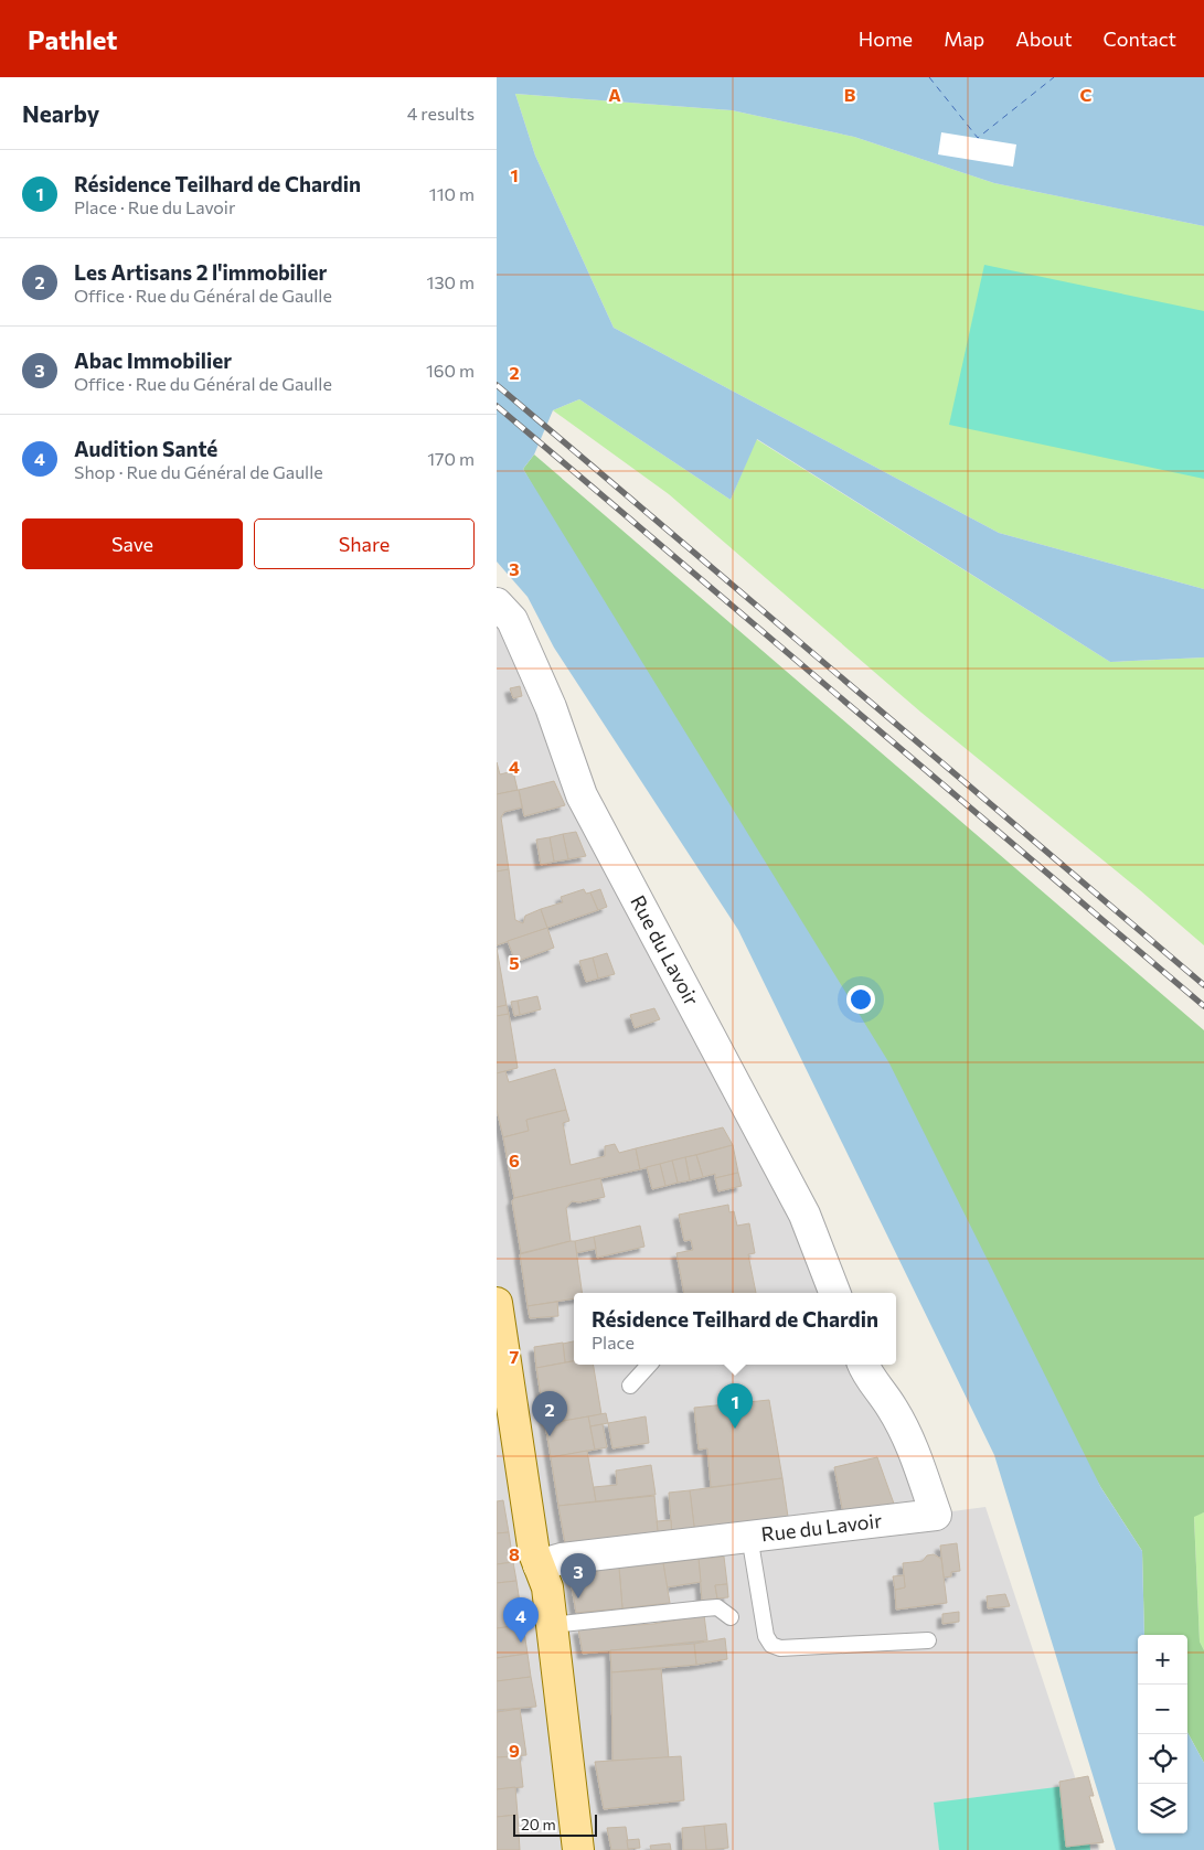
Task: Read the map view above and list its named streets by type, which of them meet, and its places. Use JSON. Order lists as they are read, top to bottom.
{
  "streets": {
    "street": ["Rue du Lavoir"]
  },
  "scale_bar": "20 m",
  "page": {
    "header": "Pathlet",
    "nav": [
      "Home",
      "Map",
      "About",
      "Contact"
    ],
    "heading": ["Nearby", "4 results"],
    "list": [
      {
        "mark": "1",
        "name": "Résidence Teilhard de Chardin",
        "note": "Place · Rue du Lavoir",
        "value": "110 m"
      },
      {
        "mark": "2",
        "name": "Les Artisans 2 l'immobilier",
        "note": "Office · Rue du Général de Gaulle",
        "value": "130 m"
      },
      {
        "mark": "3",
        "name": "Abac Immobilier",
        "note": "Office · Rue du Général de Gaulle",
        "value": "160 m"
      },
      {
        "mark": "4",
        "name": "Audition Santé",
        "note": "Shop · Rue du Général de Gaulle",
        "value": "170 m"
      }
    ],
    "buttons": ["Save", "Share"],
    "popup": ["Résidence Teilhard de Chardin", "Place"],
    "pins": [
      "1",
      "2",
      "3",
      "4"
    ],
    "map_buttons": ["+", "−"],
    "scale": "20 m"
  },
  "grid": {
    "columns": ["A", "B", "C"],
    "rows": [
      "1",
      "2",
      "3",
      "4",
      "5",
      "6",
      "7",
      "8",
      "9"
    ]
  }
}
